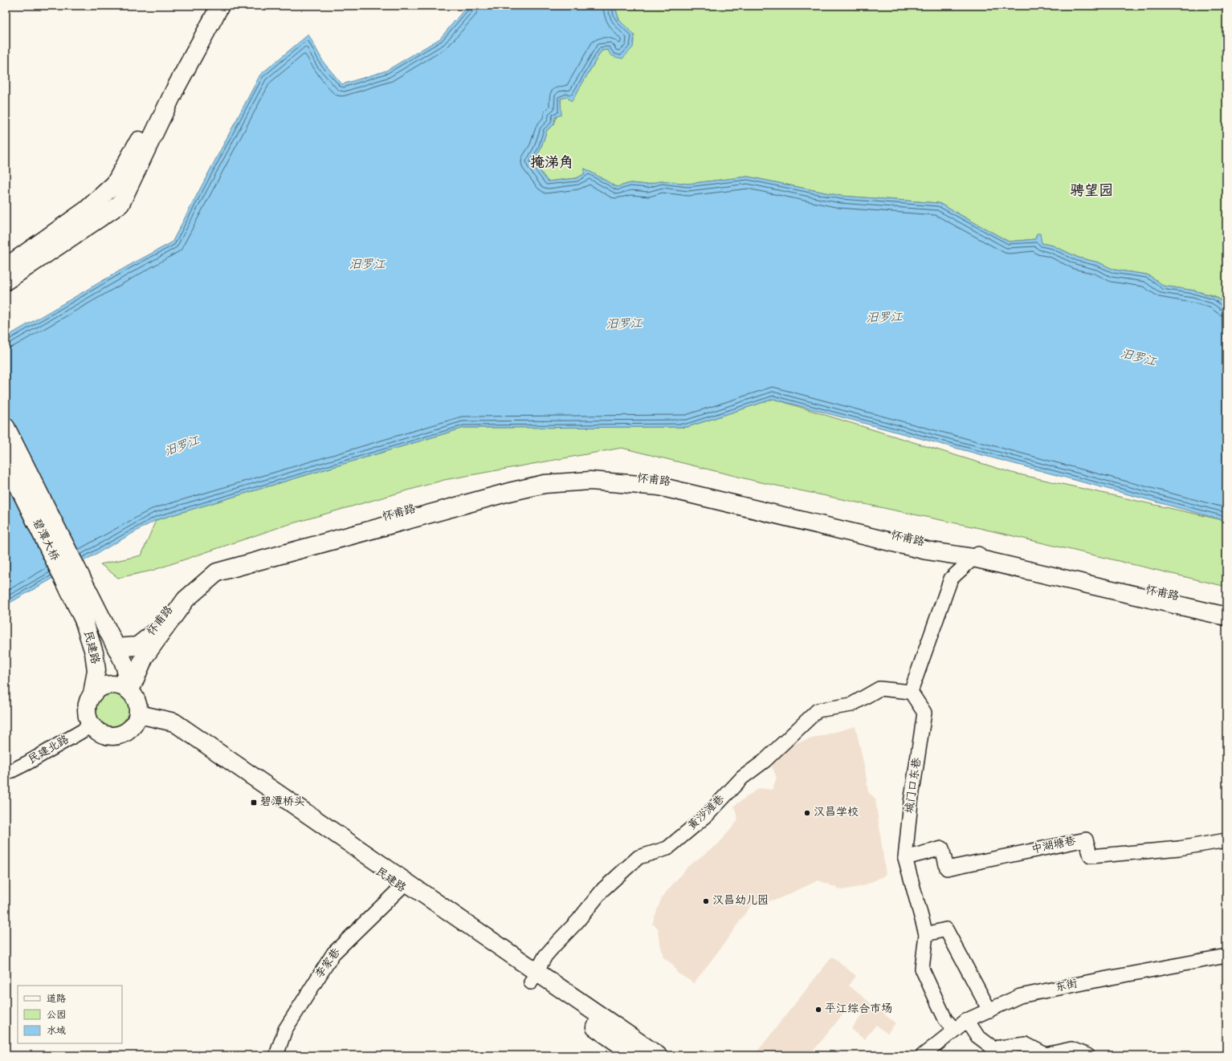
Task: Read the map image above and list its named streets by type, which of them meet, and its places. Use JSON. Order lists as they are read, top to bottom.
{
  "streets": {
    "main road": ["怀甫路", "碧潭大桥", "民建路"],
    "street": [
      "民建北路",
      "城门口东巷",
      "黄沙滩巷",
      "中湖塘巷",
      "李家巷",
      "东街"
    ]
  },
  "crossings": [
    ["碧潭大桥", "民建路"],
    ["民建路", "民建北路"],
    ["民建路", "黄沙滩巷"],
    ["民建路", "李家巷"],
    ["城门口东巷", "黄沙滩巷"],
    ["城门口东巷", "中湖塘巷"],
    ["城门口东巷", "东街"]
  ],
  "districts": ["掩涕角", "骋望园"],
  "water": ["汨罗江"],
  "places": {
    "transit": ["碧潭桥头"],
    "other": ["汉昌学校", "汉昌幼儿园", "平江综合市场"]
  },
  "legend": ["道路", "公园", "水域"]
}
